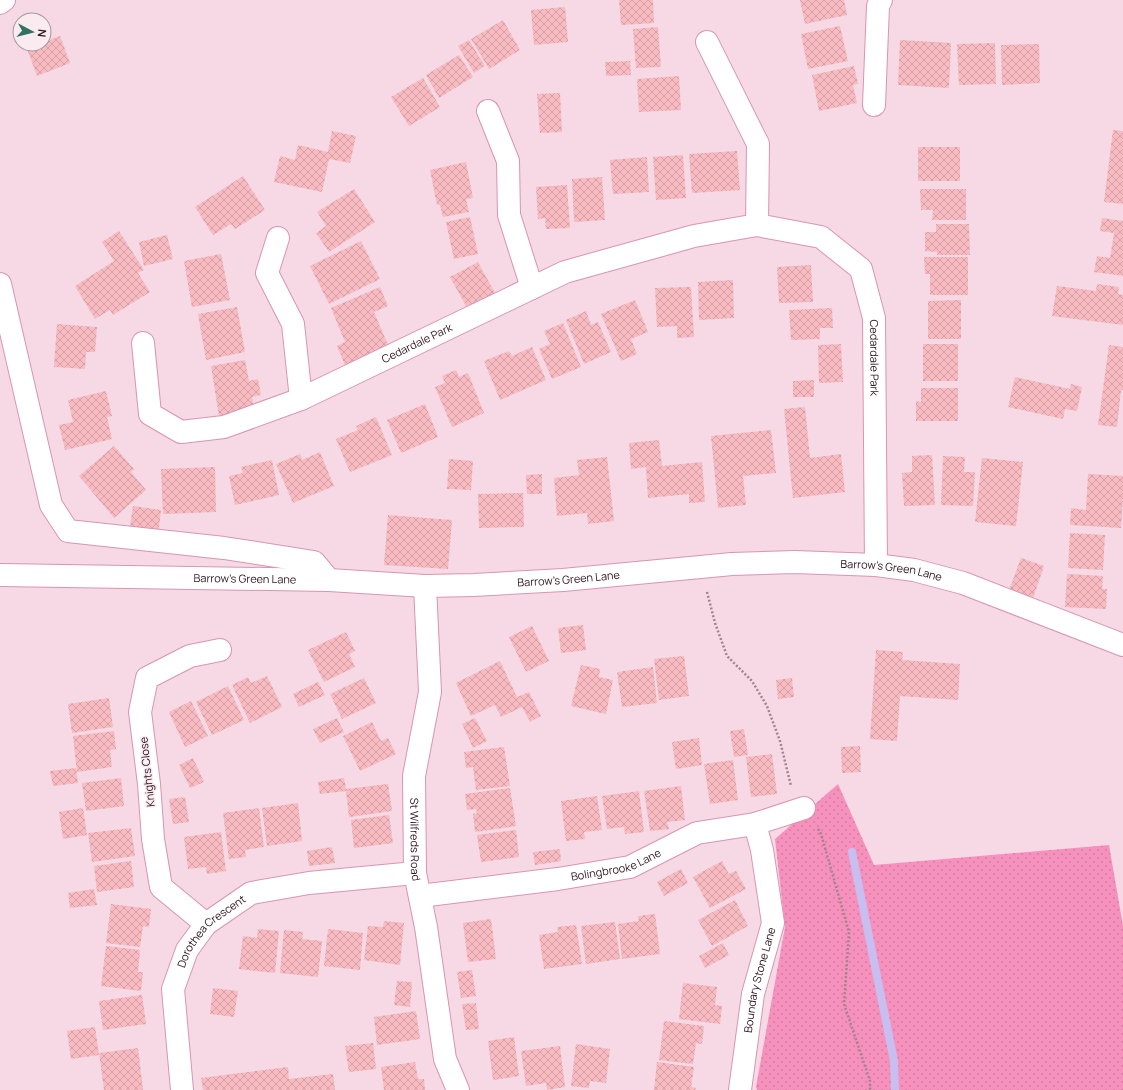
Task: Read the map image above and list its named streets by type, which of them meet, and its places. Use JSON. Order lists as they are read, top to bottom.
{
  "streets": {
    "street": [
      "Cedardale Park",
      "Barrow's Green Lane",
      "Knights Close",
      "St Wilfreds Road",
      "Bolingbrooke Lane",
      "Dorothea Crescent",
      "Boundary Stone Lane"
    ]
  },
  "crossings": [
    ["Cedardale Park", "Barrow's Green Lane"],
    ["Barrow's Green Lane", "St Wilfreds Road"],
    ["Knights Close", "Dorothea Crescent"],
    ["St Wilfreds Road", "Bolingbrooke Lane"],
    ["St Wilfreds Road", "Dorothea Crescent"],
    ["Bolingbrooke Lane", "Boundary Stone Lane"]
  ],
  "north": "right"
}
